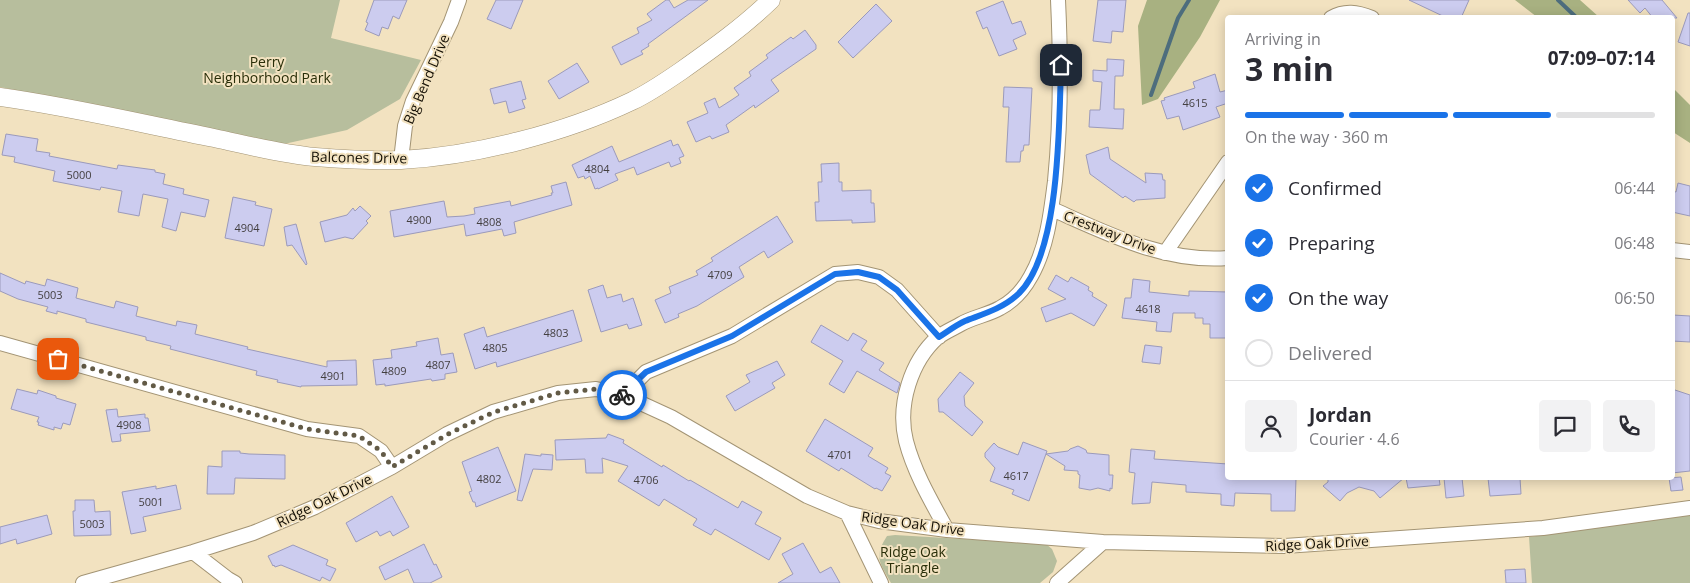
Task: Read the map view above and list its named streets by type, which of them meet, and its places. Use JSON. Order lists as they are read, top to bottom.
{
  "streets": {
    "street": [
      "Big Bend Drive",
      "Balcones Drive",
      "Crestway Drive",
      "Ridge Oak Drive"
    ]
  },
  "crossings": [
    ["Big Bend Drive", "Balcones Drive"]
  ],
  "parks": ["Perry Neighborhood Park", "Ridge Oak Triangle"],
  "house_numbers": [
    "4615",
    "4804",
    "5000",
    "4900",
    "4808",
    "4904",
    "4709",
    "5003",
    "4618",
    "4803",
    "4805",
    "4807",
    "4809",
    "4901",
    "4908",
    "4701",
    "4617",
    "4802",
    "4706",
    "5001",
    "5003"
  ],
  "page": {
    "heading": ["3 min", "Arriving in", "07:09–07:14"],
    "panel": ["Jordan", "Courier · 4.6"],
    "bar": "On the way · 360 m",
    "list": [
      ["Confirmed", "06:44"],
      ["Preparing", "06:48"],
      ["On the way", "06:50"],
      "Delivered"
    ]
  }
}
